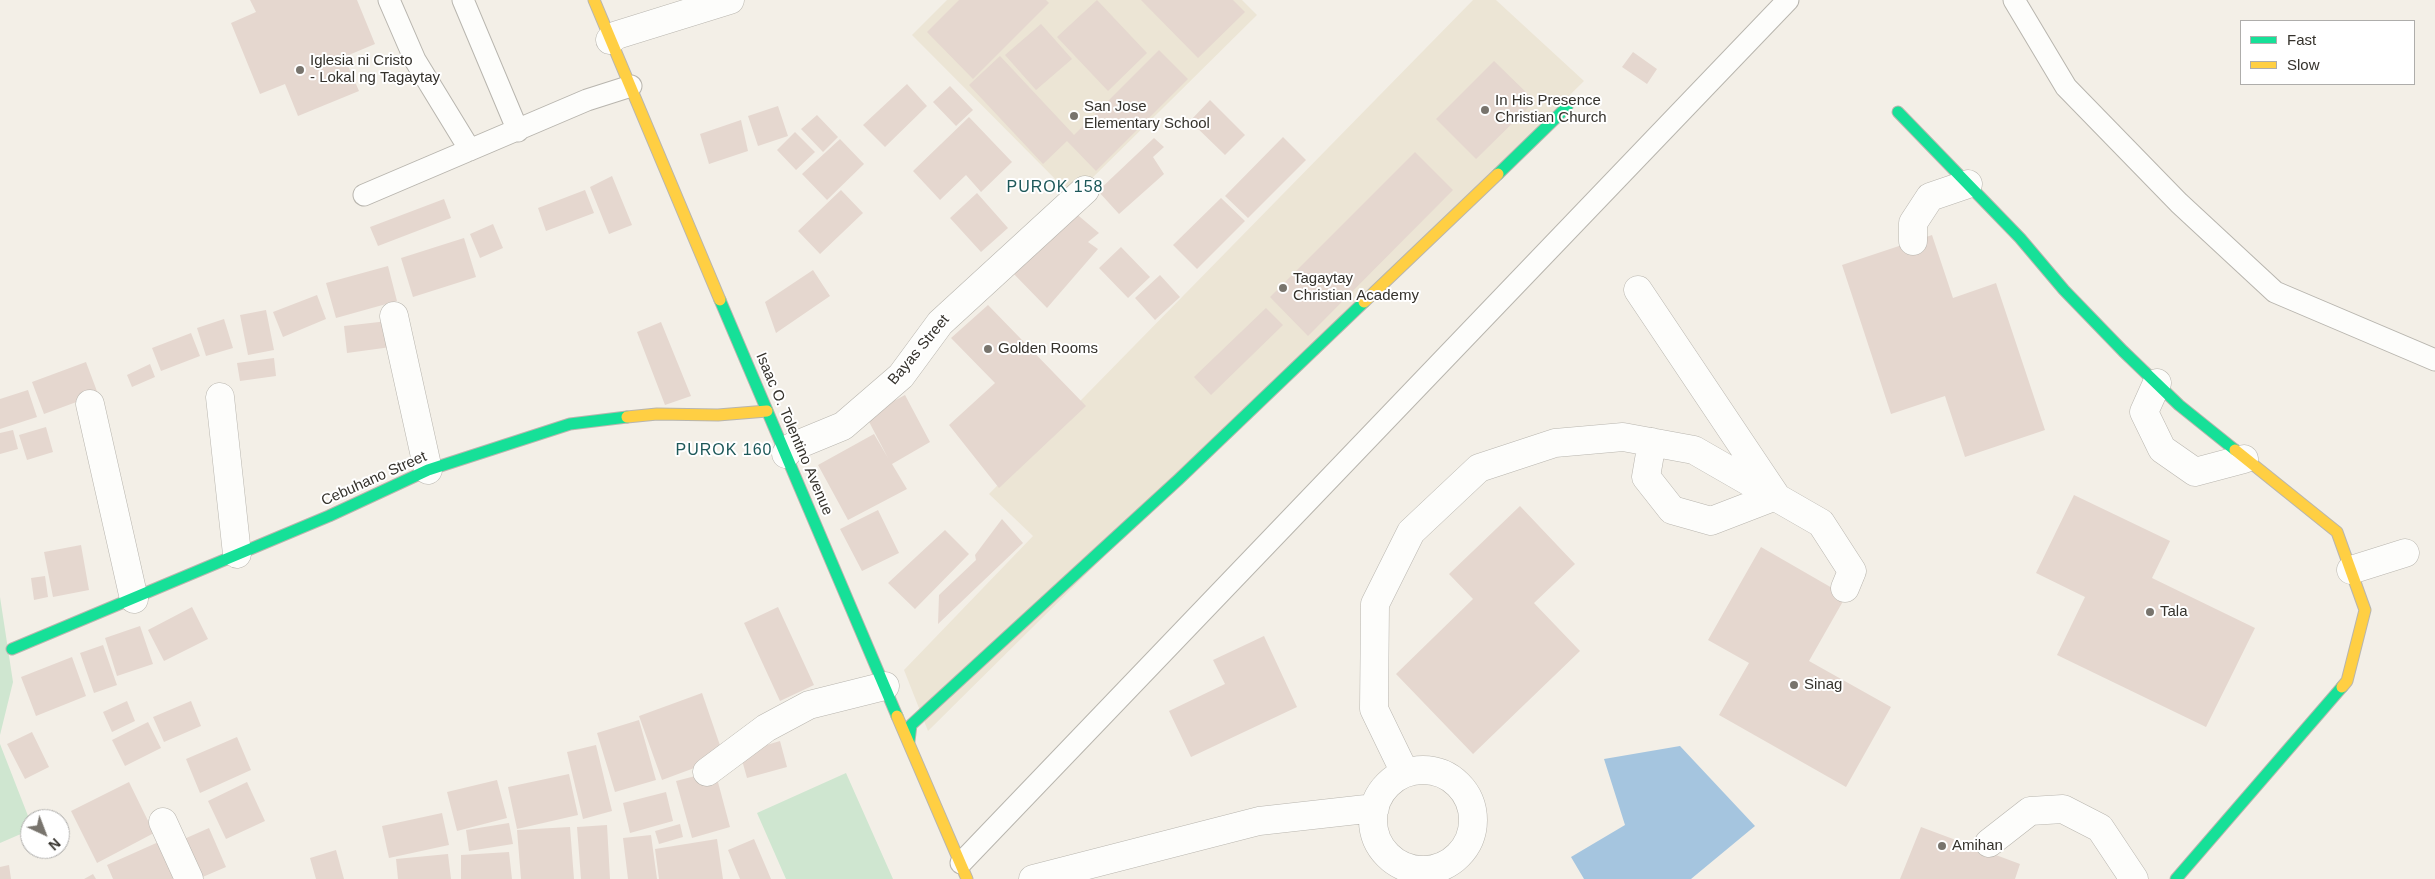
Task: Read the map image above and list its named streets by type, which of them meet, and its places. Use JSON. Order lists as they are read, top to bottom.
{
  "streets": {
    "street": ["Bayas Street", "Isaac O. Tolentino Avenue", "Cebuhano Street"]
  },
  "crossings": [
    ["Bayas Street", "Isaac O. Tolentino Avenue"],
    ["Isaac O. Tolentino Avenue", "Cebuhano Street"]
  ],
  "districts": ["PUROK 158", "PUROK 160"],
  "places": [
    "Iglesia ni Cristo - Lokal ng Tagaytay",
    "In His Presence Christian Church",
    "San Jose Elementary School",
    "Tagaytay Christian Academy",
    "Golden Rooms",
    "Tala",
    "Sinag",
    "Amihan"
  ],
  "legend": ["Fast", "Slow"],
  "north": "bottom right"
}
